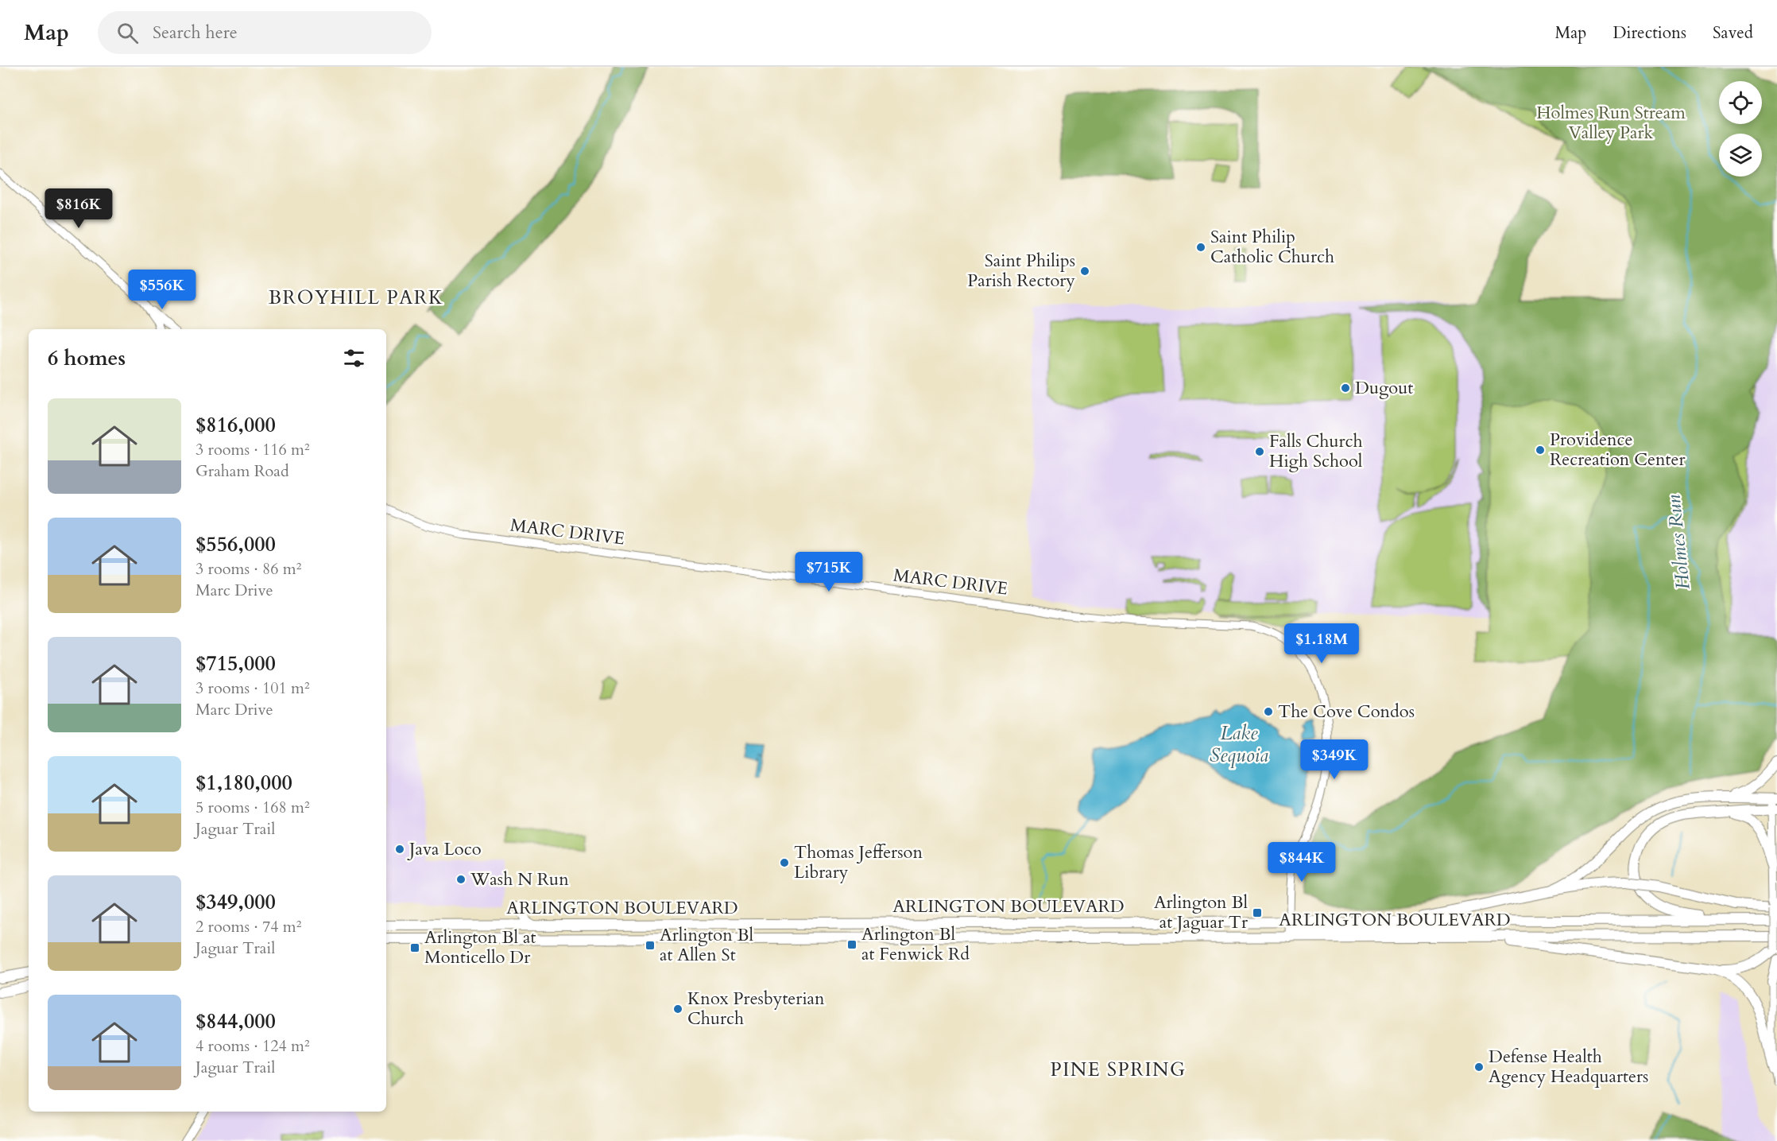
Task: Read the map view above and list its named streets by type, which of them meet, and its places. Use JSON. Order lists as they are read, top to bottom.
{
  "streets": {
    "highway": ["ARLINGTON BOULEVARD"],
    "street": ["MARC DRIVE"]
  },
  "crossings": [
    ["MARC DRIVE", "ARLINGTON BOULEVARD"]
  ],
  "districts": ["BROYHILL PARK", "PINE SPRING"],
  "water": ["Holmes Run", "Lake Sequoia"],
  "parks": ["Holmes Run Stream Valley Park"],
  "places": {
    "other": [
      "Saint Philip Catholic Church",
      "Saint Philips Parish Rectory",
      "Dugout",
      "Providence Recreation Center",
      "Falls Church High School",
      "The Cove Condos",
      "Java Loco",
      "Thomas Jefferson Library",
      "Wash N Run",
      "Knox Presbyterian Church",
      "Defense Health Agency Headquarters"
    ],
    "transit": [
      "Arlington Bl at Jaguar Tr",
      "Arlington Bl at Fenwick Rd",
      "Arlington Bl at Allen St",
      "Arlington Bl at Monticello Dr"
    ]
  },
  "page": {
    "header": "Map",
    "search": "Search here",
    "nav": ["Map", "Directions", "Saved"],
    "price": [
      "$816K",
      "$556K",
      "$715K",
      "$1.18M",
      "$349K",
      "$844K"
    ],
    "heading": "6 homes",
    "list": [
      {
        "name": "$816,000",
        "note": "3 rooms · 116 m² · Graham Road"
      },
      {
        "name": "$556,000",
        "note": "3 rooms · 86 m² · Marc Drive"
      },
      {
        "name": "$715,000",
        "note": "3 rooms · 101 m² · Marc Drive"
      },
      {
        "name": "$1,180,000",
        "note": "5 rooms · 168 m² · Jaguar Trail"
      },
      {
        "name": "$349,000",
        "note": "2 rooms · 74 m² · Jaguar Trail"
      },
      {
        "name": "$844,000",
        "note": "4 rooms · 124 m² · Jaguar Trail"
      }
    ]
  }
}
